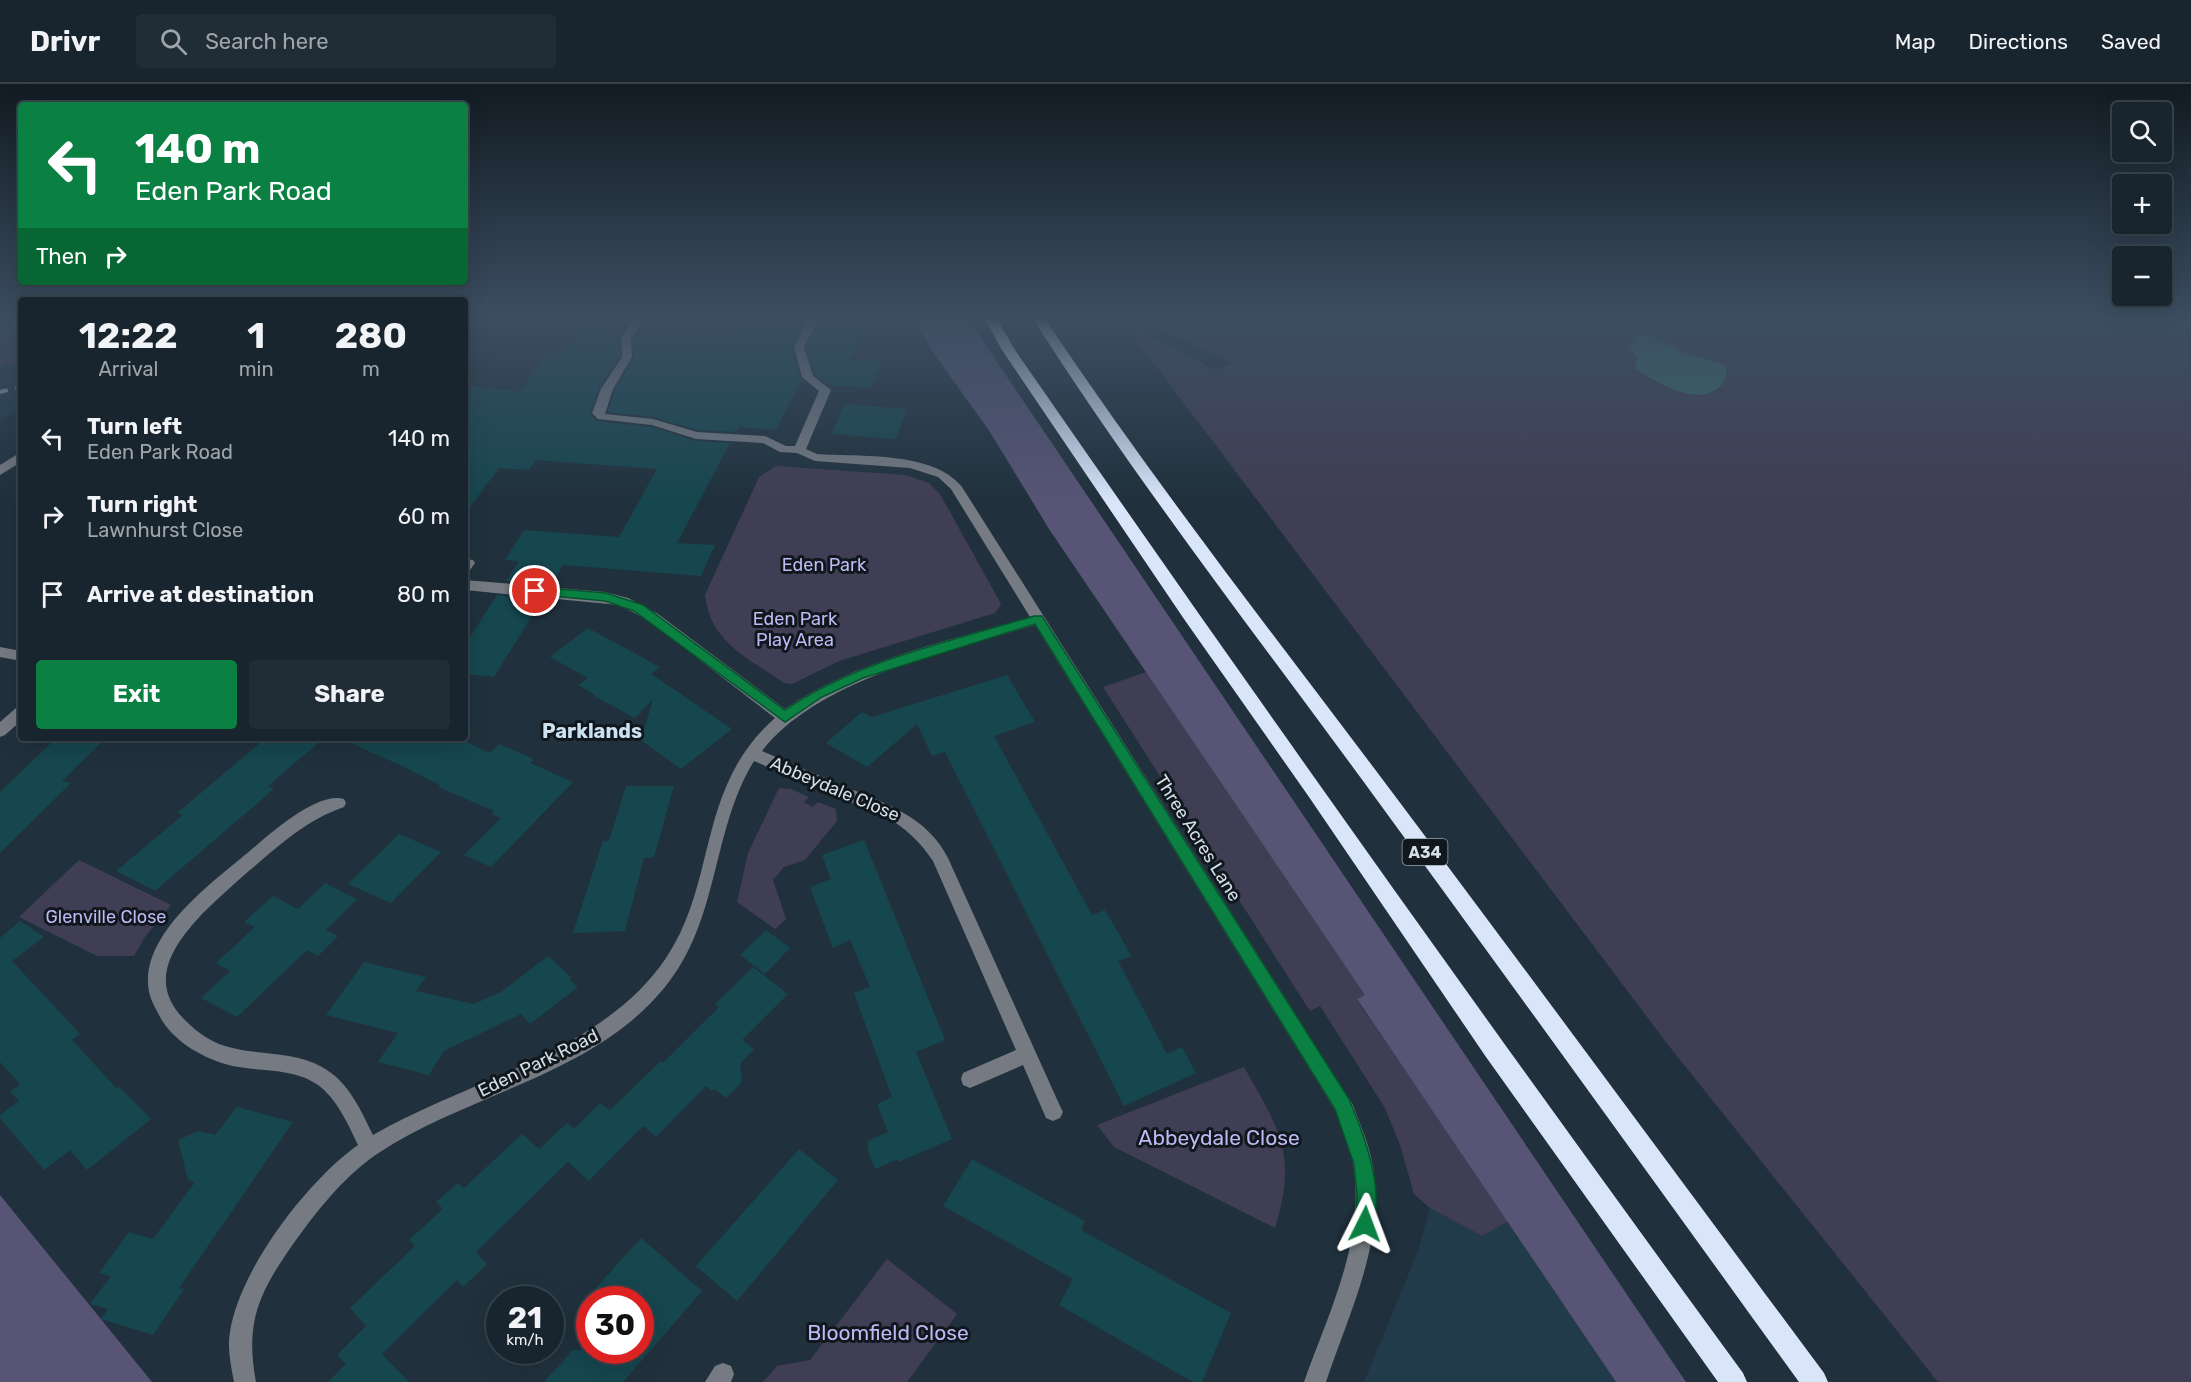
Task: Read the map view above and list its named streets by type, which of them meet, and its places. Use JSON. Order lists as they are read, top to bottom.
{
  "streets": {
    "highway": ["A34"],
    "street": ["Abbeydale Close", "Three Acres Lane", "Eden Park Road"]
  },
  "crossings": [
    ["Abbeydale Close", "Eden Park Road"],
    ["Three Acres Lane", "Eden Park Road"]
  ],
  "districts": ["Parklands"],
  "parks": [
    "Eden Park",
    "Eden Park Play Area",
    "Glenville Close",
    "Abbeydale Close",
    "Bloomfield Close"
  ],
  "page": {
    "header": "Drivr",
    "search": "Search here",
    "nav": ["Map", "Directions", "Saved"],
    "map_buttons": ["+", "−"],
    "turn": ["140 m", "Eden Park Road"],
    "then": "Then",
    "eta": [
      "12:22",
      "Arrival",
      "1",
      "min",
      "280",
      "m"
    ],
    "list": [
      {
        "name": "Turn left",
        "note": "Eden Park Road",
        "value": "140 m"
      },
      {
        "name": "Turn right",
        "note": "Lawnhurst Close",
        "value": "60 m"
      },
      {
        "name": "Arrive at destination",
        "value": "80 m"
      }
    ],
    "buttons": ["Exit", "Share"],
    "speed": "21 km/h",
    "limit": "30"
  }
}
